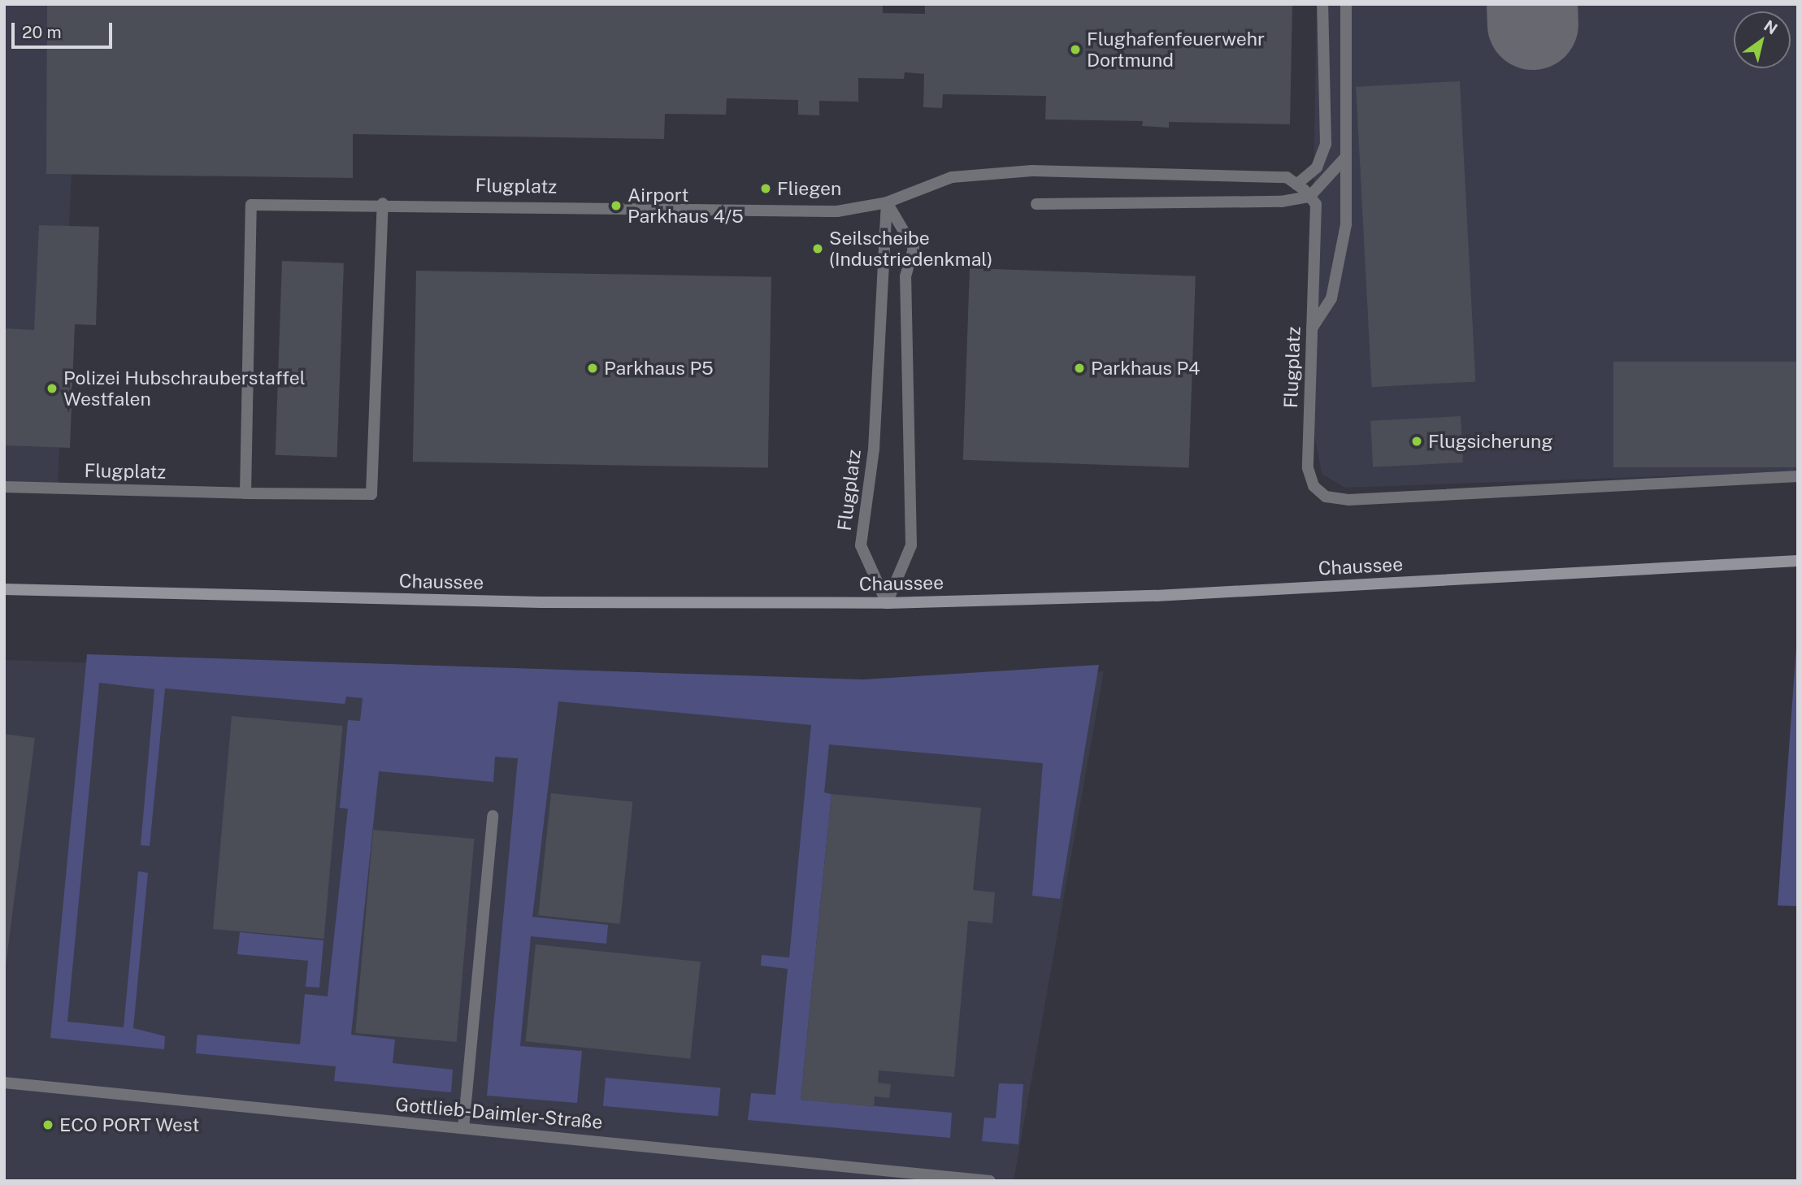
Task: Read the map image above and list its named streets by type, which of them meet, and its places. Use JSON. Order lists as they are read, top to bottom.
{
  "streets": {
    "main road": ["Chaussee"],
    "street": ["Flugplatz", "Gottlieb-Daimler-Straße"]
  },
  "crossings": [
    ["Flugplatz", "Chaussee"]
  ],
  "places": [
    "Flughafenfeuerwehr Dortmund",
    "Fliegen",
    "Airport Parkhaus 4/5",
    "Seilscheibe (Industriedenkmal)",
    "Parkhaus P5",
    "Parkhaus P4",
    "Polizei Hubschrauberstaffel Westfalen",
    "Flugsicherung",
    "ECO PORT West"
  ],
  "scale_bar": "20 m",
  "north": "top right"
}
